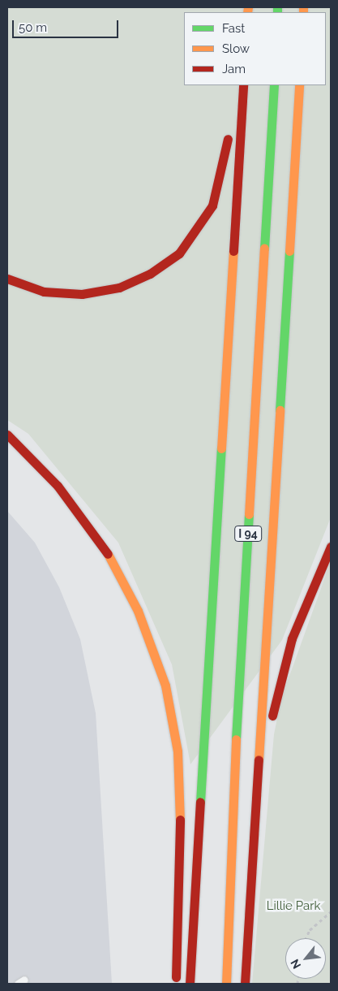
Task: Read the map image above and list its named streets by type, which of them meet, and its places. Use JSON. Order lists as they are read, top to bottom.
{
  "streets": {
    "highway": ["I 94"]
  },
  "parks": ["Lillie Park"],
  "legend": ["Fast", "Slow", "Jam"],
  "scale_bar": "50 m",
  "north": "bottom left"
}
